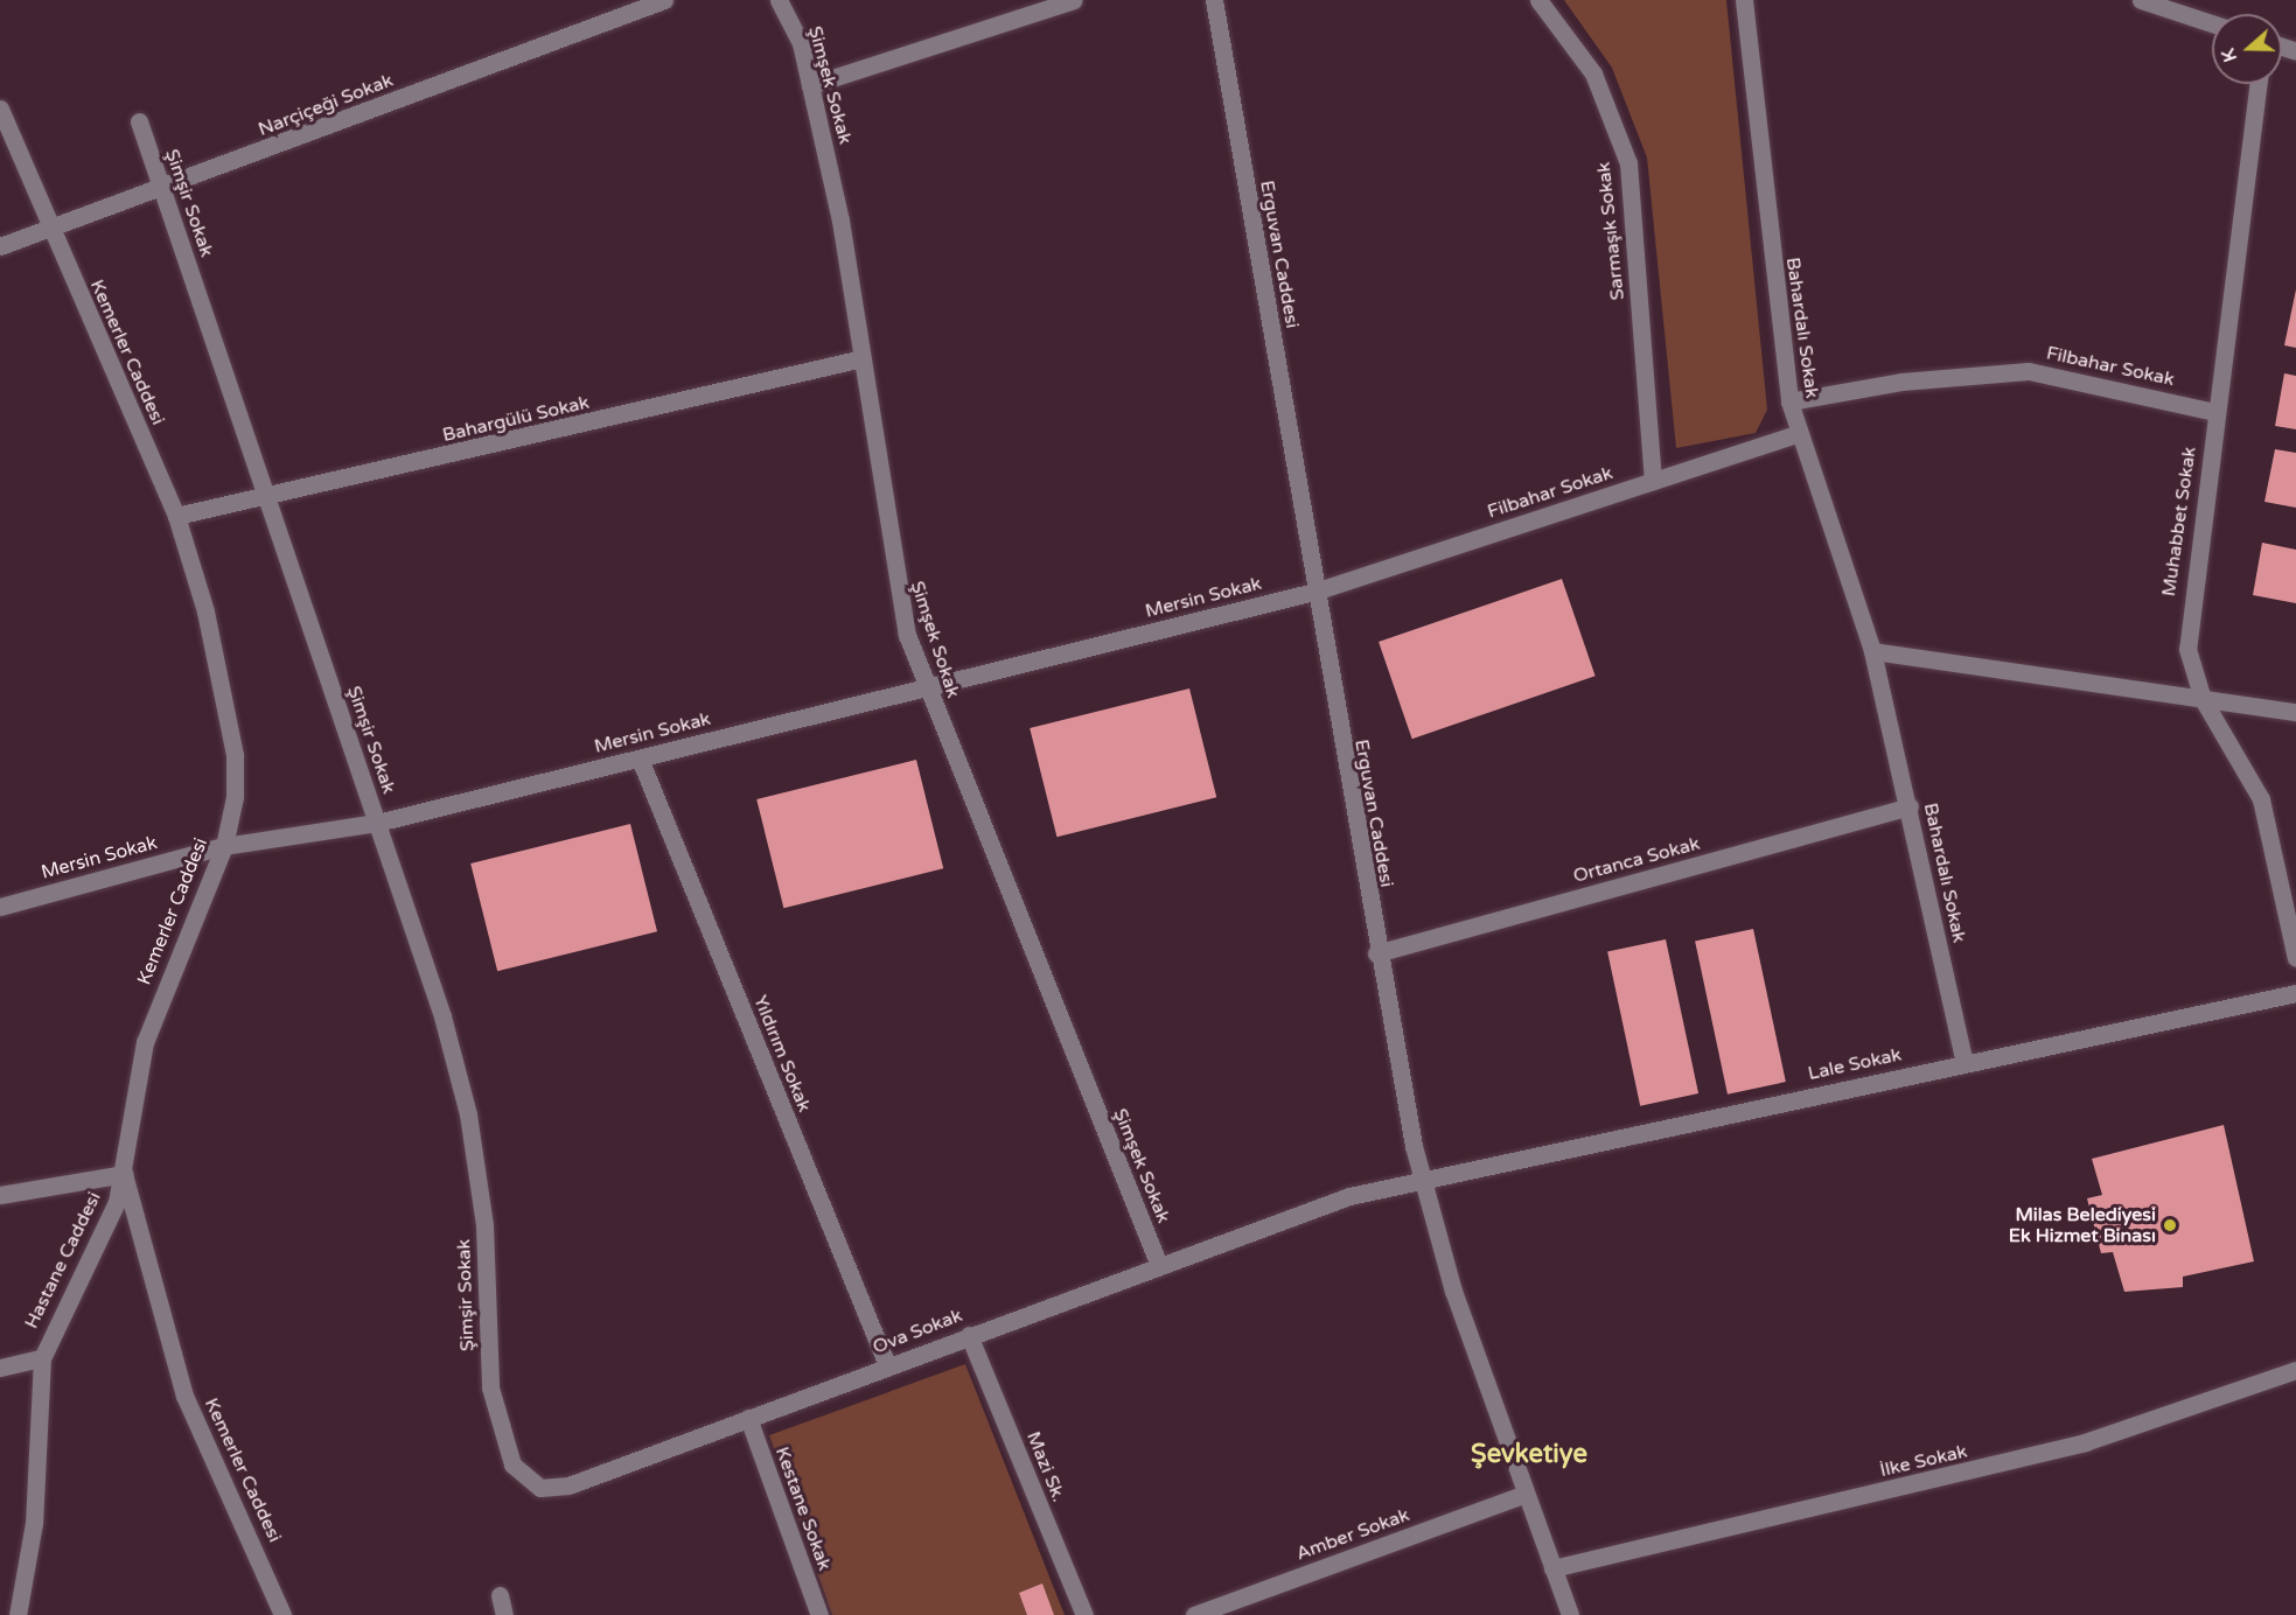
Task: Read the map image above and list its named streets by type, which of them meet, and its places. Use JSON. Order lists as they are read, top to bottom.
{
  "streets": {
    "street": [
      "Şimşek Sokak",
      "Narçiçeği Sokak",
      "Şimşir Sokak",
      "Sarmaşık Sokak",
      "Erguvan Caddesi",
      "Bahardalı Sokak",
      "Kemerler Caddesi",
      "Filbahar Sokak",
      "Bahargülü Sokak",
      "Muhabbet Sokak",
      "Mersin Sokak",
      "Ortanca Sokak",
      "Yıldırım Sokak",
      "Lale Sokak",
      "Hastane Caddesi",
      "Ova Sokak",
      "İlke Sokak",
      "Mazi Sk.",
      "Kestane Sokak",
      "Amber Sokak"
    ]
  },
  "crossings": [
    ["Şimşek Sokak", "Bahargülü Sokak"],
    ["Şimşek Sokak", "Mersin Sokak"],
    ["Şimşek Sokak", "Ova Sokak"],
    ["Narçiçeği Sokak", "Şimşir Sokak"],
    ["Narçiçeği Sokak", "Kemerler Caddesi"],
    ["Şimşir Sokak", "Bahargülü Sokak"],
    ["Şimşir Sokak", "Mersin Sokak"],
    ["Şimşir Sokak", "Ova Sokak"],
    ["Sarmaşık Sokak", "Filbahar Sokak"],
    ["Erguvan Caddesi", "Filbahar Sokak"],
    ["Erguvan Caddesi", "Mersin Sokak"],
    ["Erguvan Caddesi", "Ortanca Sokak"],
    ["Erguvan Caddesi", "Lale Sokak"],
    ["Erguvan Caddesi", "Ova Sokak"],
    ["Erguvan Caddesi", "İlke Sokak"],
    ["Erguvan Caddesi", "Amber Sokak"],
    ["Bahardalı Sokak", "Filbahar Sokak"],
    ["Bahardalı Sokak", "Ortanca Sokak"],
    ["Bahardalı Sokak", "Lale Sokak"],
    ["Kemerler Caddesi", "Bahargülü Sokak"],
    ["Kemerler Caddesi", "Mersin Sokak"],
    ["Kemerler Caddesi", "Hastane Caddesi"],
    ["Filbahar Sokak", "Muhabbet Sokak"],
    ["Filbahar Sokak", "Mersin Sokak"],
    ["Mersin Sokak", "Yıldırım Sokak"],
    ["Yıldırım Sokak", "Ova Sokak"],
    ["Lale Sokak", "Ova Sokak"],
    ["Ova Sokak", "Mazi Sk."],
    ["Ova Sokak", "Kestane Sokak"]
  ],
  "districts": ["Şevketiye"],
  "places": ["Milas Belediyesi Ek Hizmet Binası"],
  "north": "left"
}
